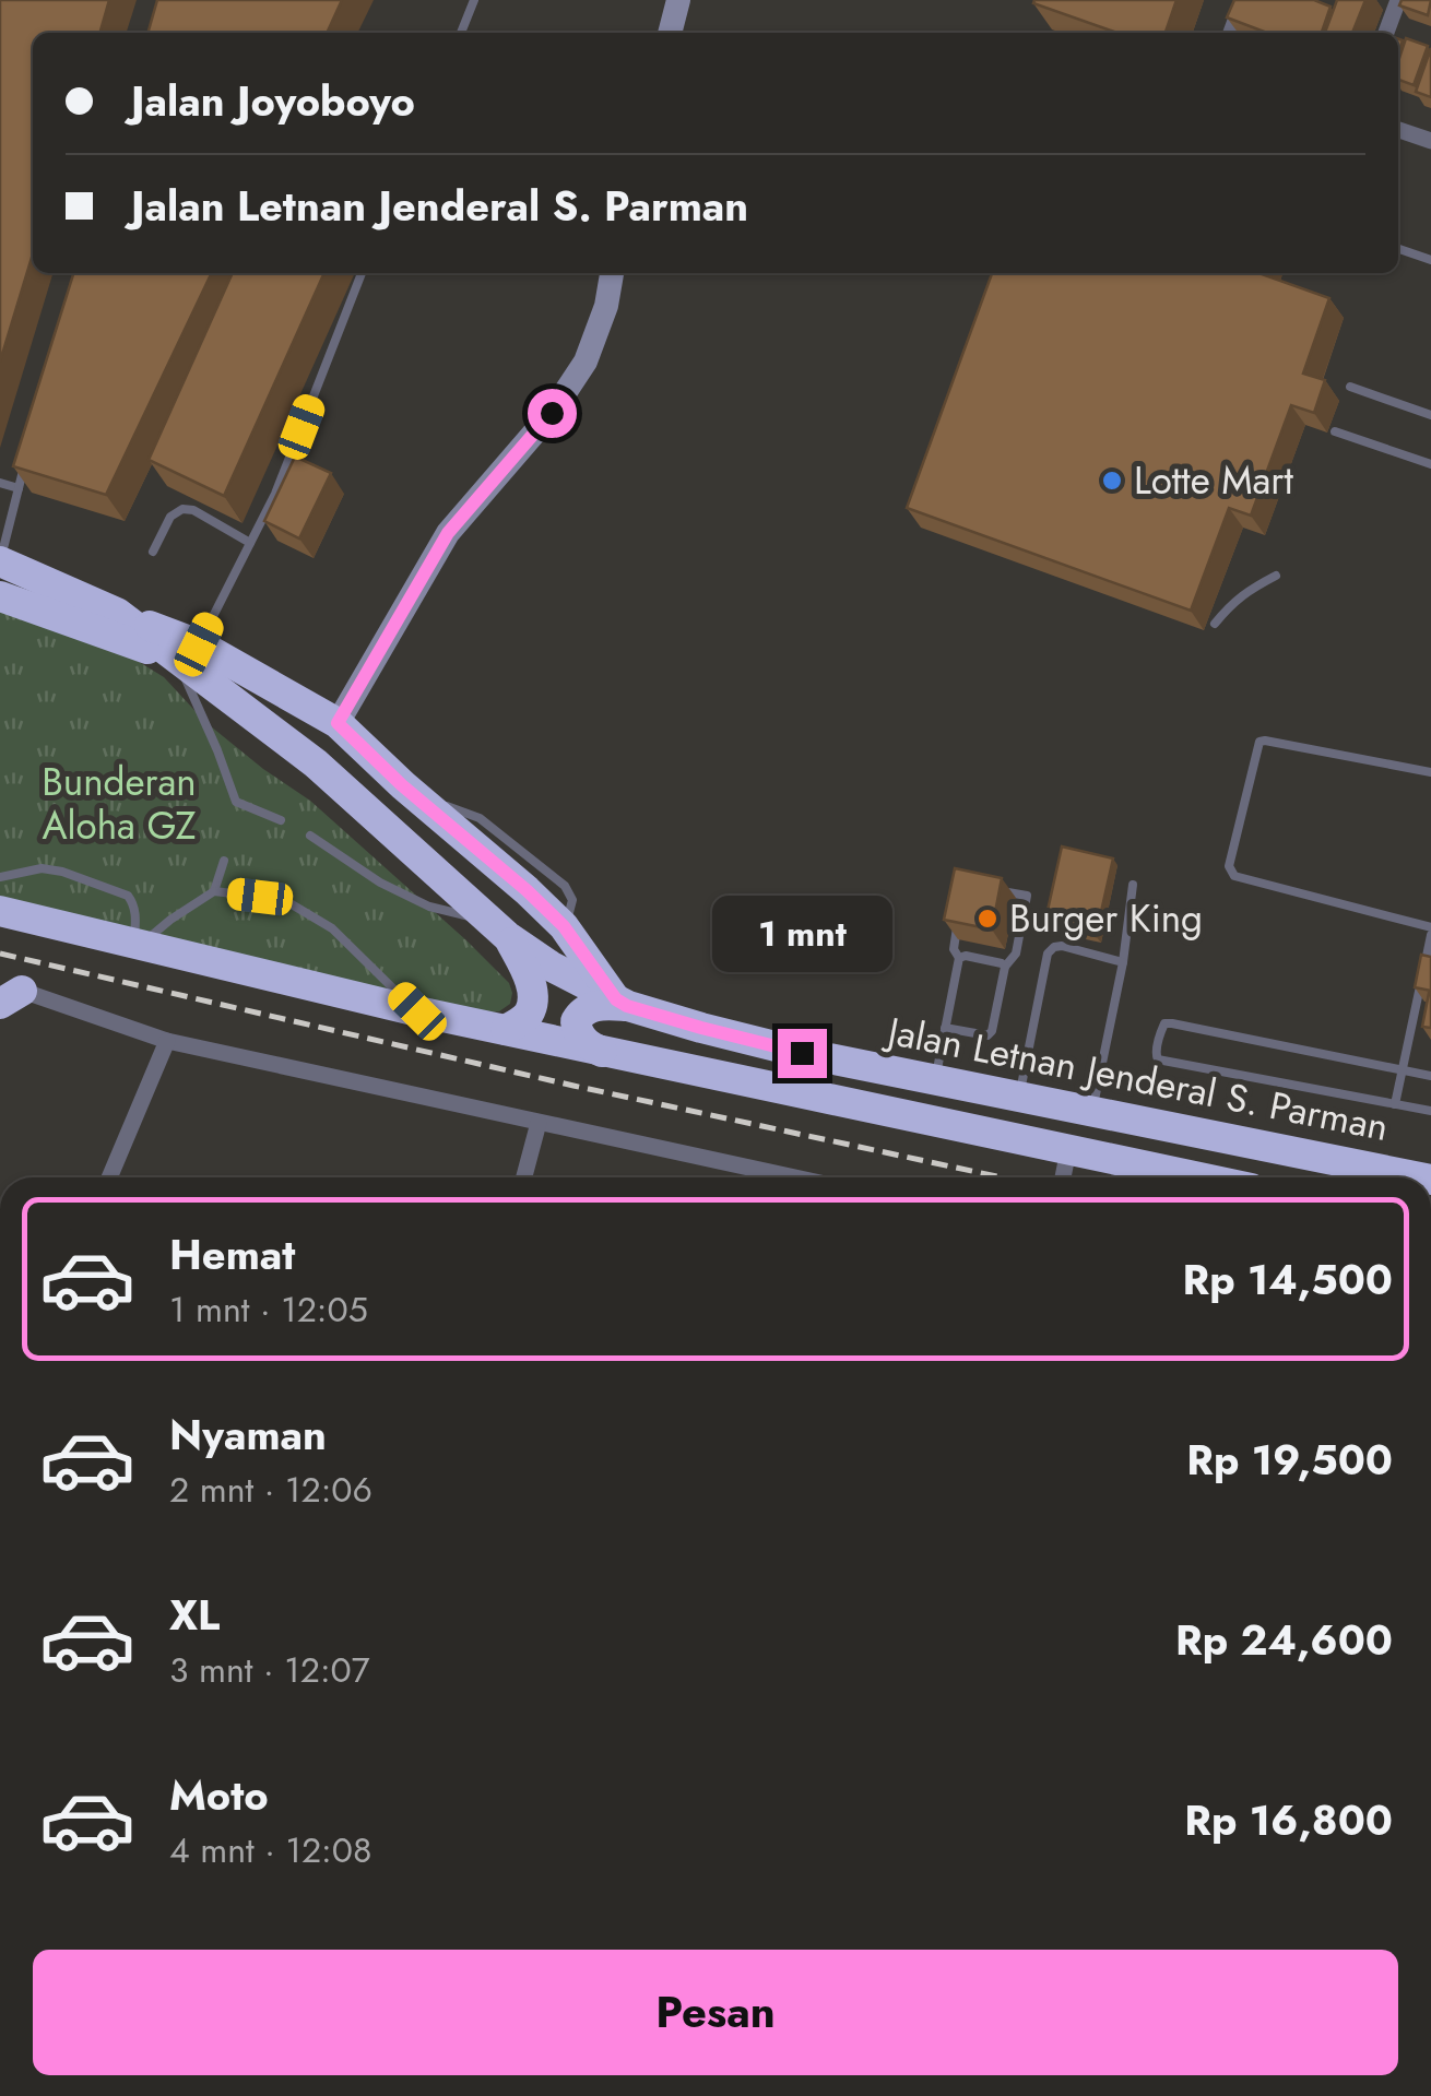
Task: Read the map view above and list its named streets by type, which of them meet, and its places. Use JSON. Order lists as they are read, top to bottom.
{
  "streets": {
    "highway": ["Jalan Letnan Jenderal S. Parman"]
  },
  "parks": ["Bunderan Aloha GZ"],
  "places": ["Lotte Mart", "Burger King"],
  "page": {
    "banner": ["Jalan Joyoboyo", "Jalan Letnan Jenderal S. Parman"],
    "bubble": "1 mnt",
    "list": [
      {
        "name": "Hemat",
        "note": "1 mnt · 12:05",
        "value": "Rp 14,500"
      },
      {
        "name": "Nyaman",
        "note": "2 mnt · 12:06",
        "value": "Rp 19,500"
      },
      {
        "name": "XL",
        "note": "3 mnt · 12:07",
        "value": "Rp 24,600"
      },
      {
        "name": "Moto",
        "note": "4 mnt · 12:08",
        "value": "Rp 16,800"
      }
    ],
    "buttons": "Pesan"
  }
}
